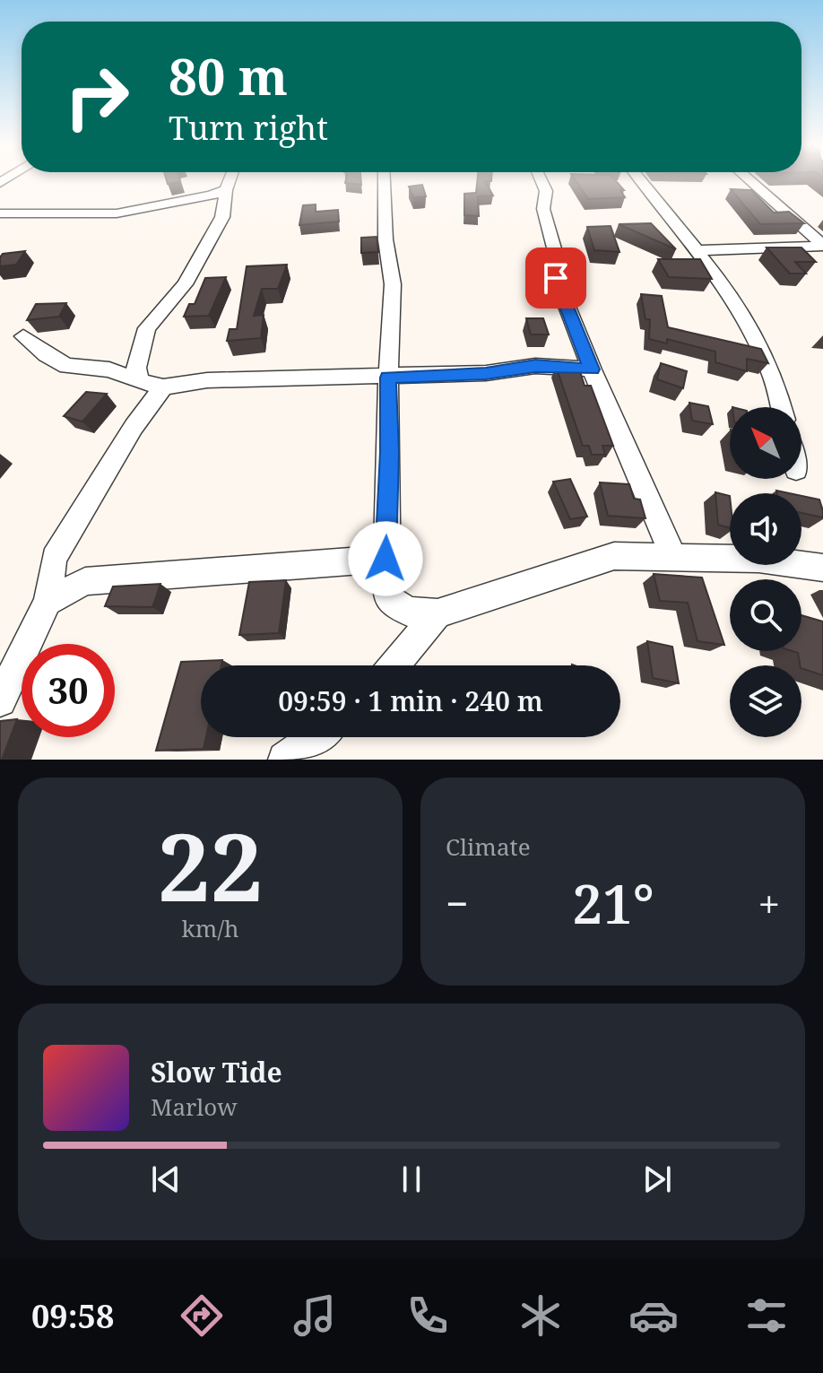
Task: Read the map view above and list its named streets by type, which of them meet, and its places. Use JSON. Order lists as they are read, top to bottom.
{
  "north": "top left",
  "page": {
    "turn": ["80 m", "Turn right"],
    "limit": "30",
    "trip": "09:59 · 1 min · 240 m",
    "tile": [
      ["22", "km/h"],
      "Climate"
    ],
    "heat": ["−", "21°", "+"],
    "song": ["Slow Tide", "Marlow"],
    "tabs": "09:58"
  }
}
